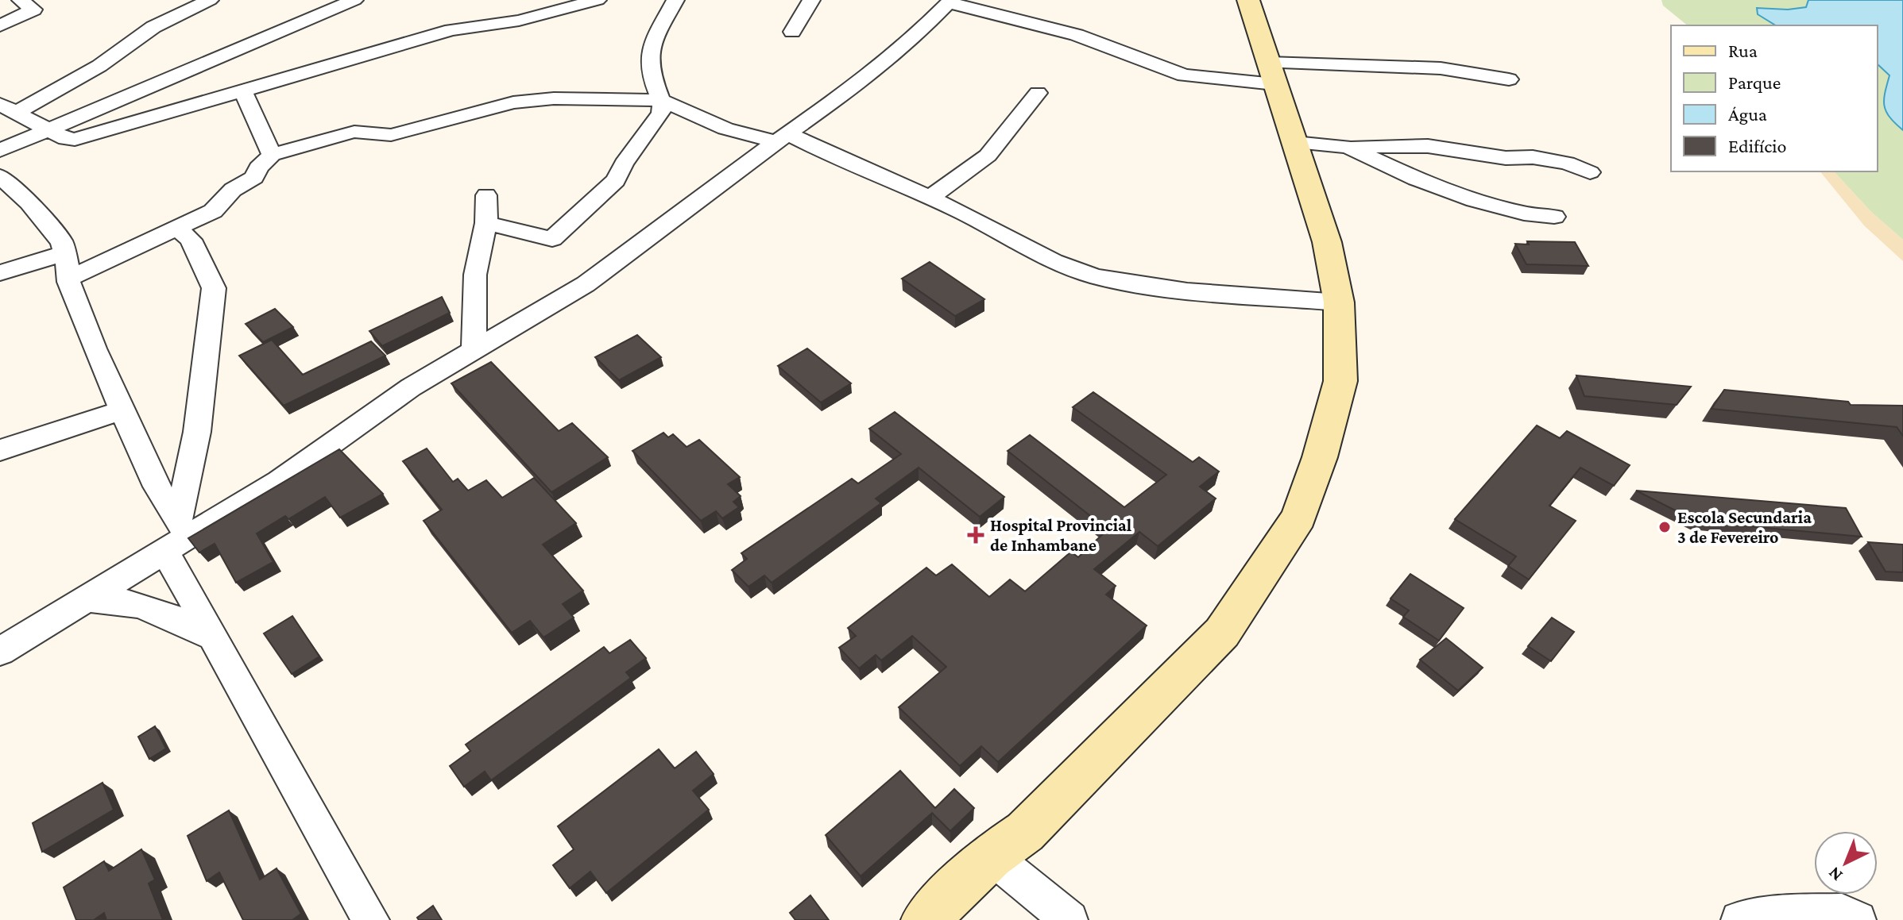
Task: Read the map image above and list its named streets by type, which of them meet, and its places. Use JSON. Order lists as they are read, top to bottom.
{
  "places": {
    "other": ["Escola Secundaria 3 de Fevereiro"],
    "health": ["Hospital Provincial de Inhambane"]
  },
  "legend": [
    "Rua",
    "Parque",
    "Água",
    "Edifício"
  ],
  "north": "bottom left"
}
